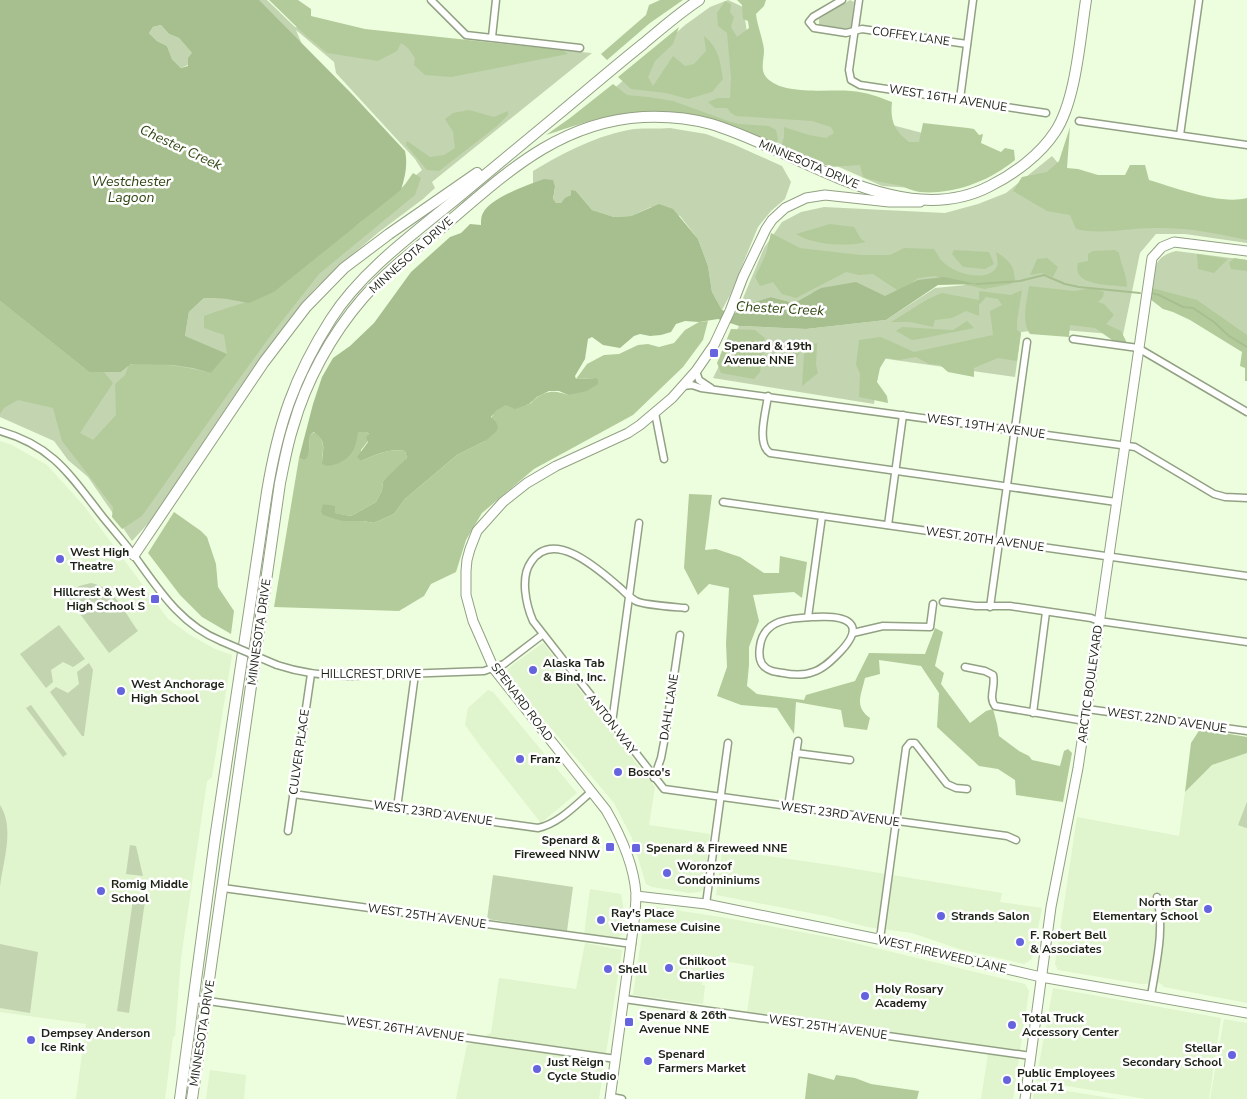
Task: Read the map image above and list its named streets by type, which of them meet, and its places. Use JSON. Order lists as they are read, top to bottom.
{
  "streets": {
    "main road": [
      "MINNESOTA DRIVE",
      "ARCTIC BOULEVARD",
      "SPENARD ROAD",
      "WEST FIREWEED LANE"
    ],
    "street": [
      "COFFEY LANE",
      "WEST 16TH AVENUE",
      "WEST 19TH AVENUE",
      "WEST 20TH AVENUE",
      "HILLCREST DRIVE",
      "DAHL LANE",
      "WEST 22ND AVENUE",
      "ANTON WAY",
      "CULVER PLACE",
      "WEST 23RD AVENUE",
      "WEST 25TH AVENUE",
      "WEST 26TH AVENUE"
    ]
  },
  "crossings": [
    ["COFFEY LANE", "WEST 16TH AVENUE"],
    ["MINNESOTA DRIVE", "SPENARD ROAD"],
    ["MINNESOTA DRIVE", "WEST 25TH AVENUE"],
    ["MINNESOTA DRIVE", "WEST 26TH AVENUE"],
    ["WEST 19TH AVENUE", "ARCTIC BOULEVARD"],
    ["WEST 19TH AVENUE", "SPENARD ROAD"],
    ["WEST 20TH AVENUE", "ARCTIC BOULEVARD"],
    ["HILLCREST DRIVE", "SPENARD ROAD"],
    ["HILLCREST DRIVE", "ANTON WAY"],
    ["HILLCREST DRIVE", "CULVER PLACE"],
    ["ARCTIC BOULEVARD", "WEST 22ND AVENUE"],
    ["ARCTIC BOULEVARD", "WEST 25TH AVENUE"],
    ["ARCTIC BOULEVARD", "WEST FIREWEED LANE"],
    ["SPENARD ROAD", "WEST 23RD AVENUE"],
    ["SPENARD ROAD", "WEST 25TH AVENUE"],
    ["SPENARD ROAD", "WEST FIREWEED LANE"],
    ["SPENARD ROAD", "WEST 26TH AVENUE"],
    ["DAHL LANE", "ANTON WAY"],
    ["ANTON WAY", "WEST 23RD AVENUE"],
    ["CULVER PLACE", "WEST 23RD AVENUE"]
  ],
  "water": ["Chester Creek", "Westchester Lagoon"],
  "places": {
    "transit": [
      "Spenard & 19th Avenue NNE",
      "Hillcrest & West High School S",
      "Spenard & Fireweed NNW",
      "Spenard & Fireweed NNE",
      "Spenard & 26th Avenue NNE"
    ],
    "other": [
      "West High Theatre",
      "Alaska Tab & Bind, Inc.",
      "West Anchorage High School",
      "Franz",
      "Bosco's",
      "Woronzof Condominiums",
      "Romig Middle School",
      "North Star Elementary School",
      "Strands Salon",
      "Ray's Place Vietnamese Cuisine",
      "F. Robert Bell & Associates",
      "Chilkoot Charlies",
      "Shell",
      "Holy Rosary Academy",
      "Total Truck Accessory Center",
      "Dempsey Anderson Ice Rink",
      "Stellar Secondary School",
      "Spenard Farmers Market",
      "Just Reign Cycle Studio",
      "Public Employees Local 71"
    ]
  }
}
